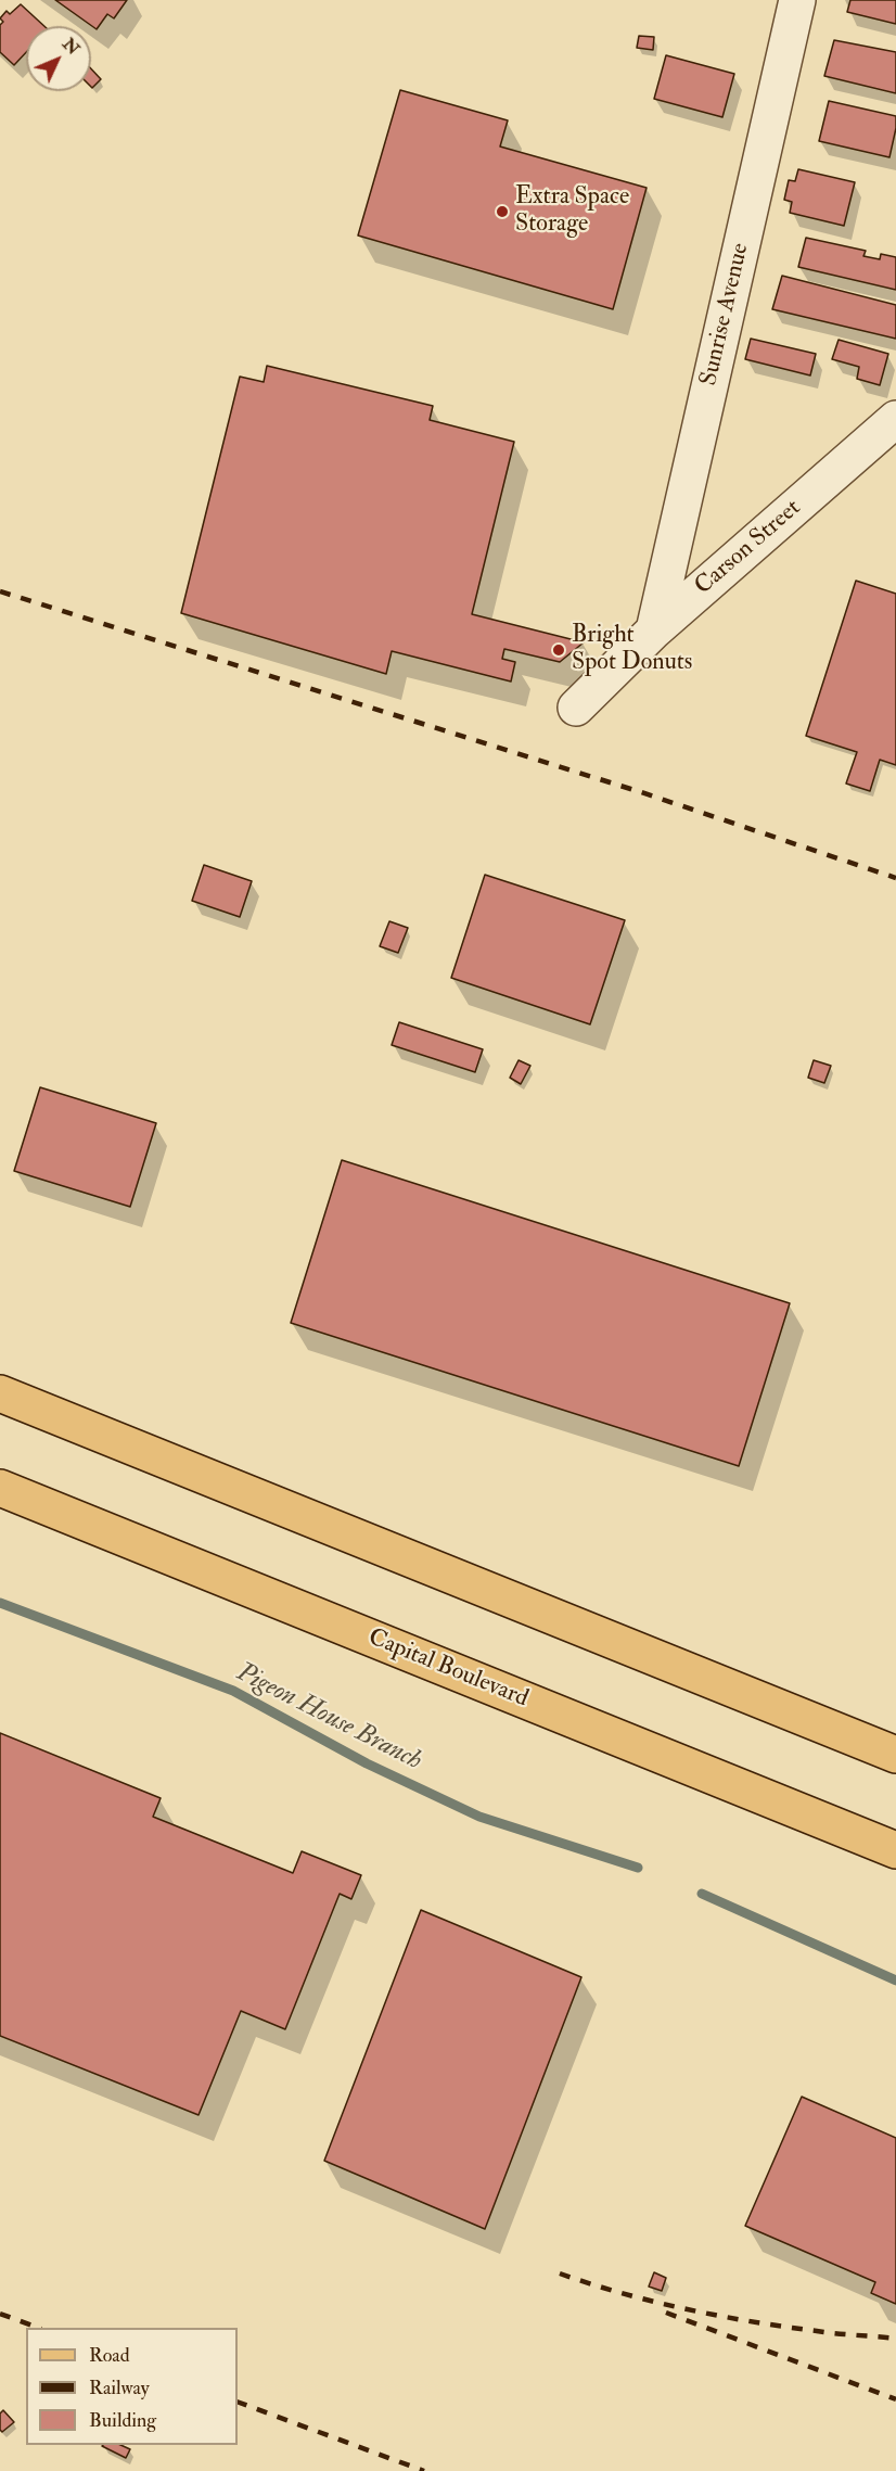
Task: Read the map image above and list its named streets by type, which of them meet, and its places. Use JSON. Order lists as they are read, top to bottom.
{
  "streets": {
    "main road": ["Capital Boulevard"],
    "street": ["Sunrise Avenue", "Carson Street"]
  },
  "crossings": [
    ["Sunrise Avenue", "Carson Street"]
  ],
  "water": ["Pigeon House Branch"],
  "places": ["Extra Space Storage", "Bright Spot Donuts"],
  "legend": ["Road", "Railway", "Building"],
  "north": "top right"
}
